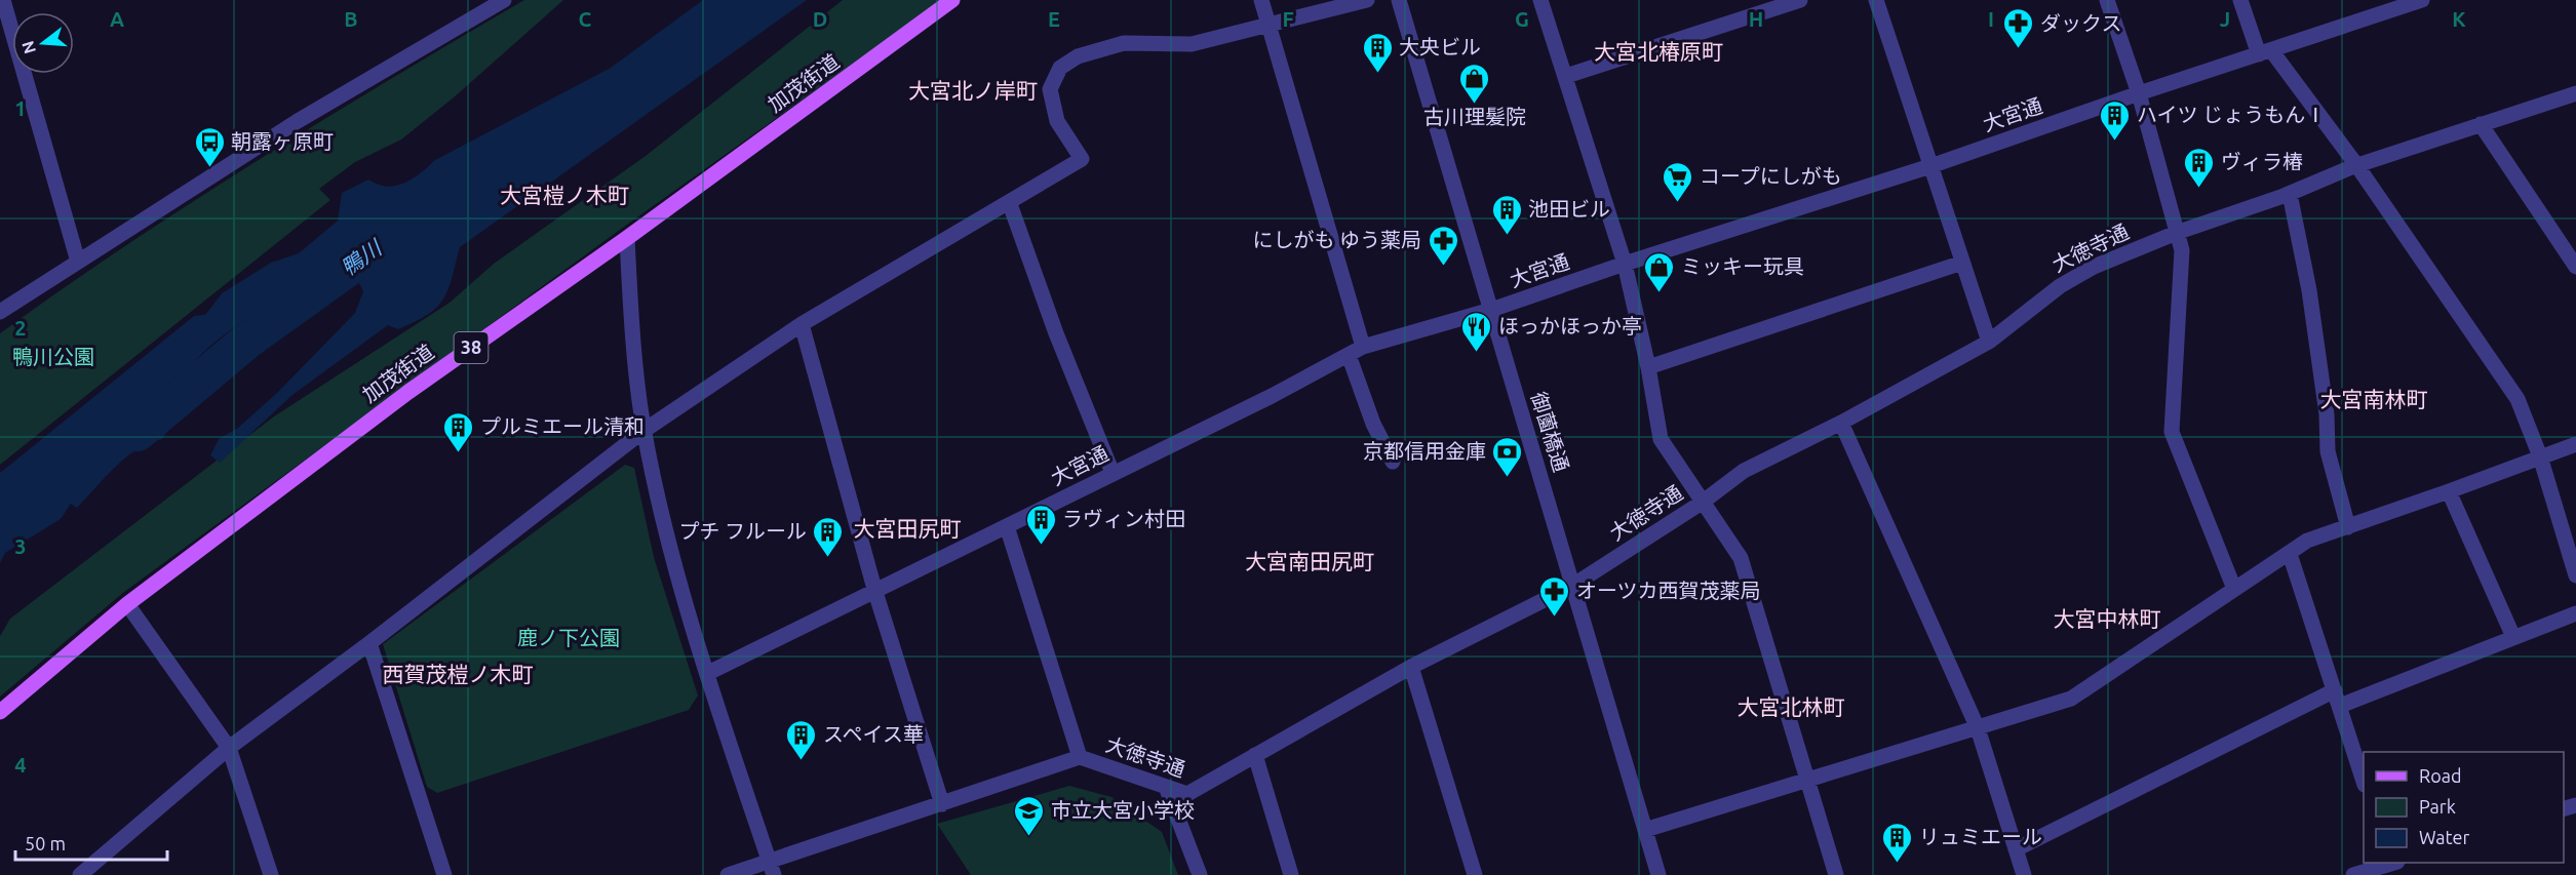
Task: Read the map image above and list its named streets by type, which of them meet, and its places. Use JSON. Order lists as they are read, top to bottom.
{
  "streets": {
    "main road": ["加茂街道", "38"],
    "street": ["大宮通", "大徳寺通", "御薗橋通"]
  },
  "crossings": [
    ["大宮通", "御薗橋通"],
    ["大徳寺通", "御薗橋通"]
  ],
  "districts": [
    "大宮北椿原町",
    "大宮北ノ岸町",
    "大宮榿ノ木町",
    "大宮南林町",
    "大宮田尻町",
    "大宮南田尻町",
    "大宮中林町",
    "西賀茂榿ノ木町",
    "大宮北林町"
  ],
  "water": ["鴨川"],
  "parks": ["鴨川公園", "鹿ノ下公園"],
  "places": {
    "pharmacy": ["ダックス", "にしがも ゆう薬局", "オーツカ西賀茂薬局"],
    "building": [
      "大央ビル",
      "ハイツ じょうもんⅠ",
      "ヴィラ椿",
      "池田ビル",
      "プルミエール清和",
      "ラヴィン村田",
      "プチ フルール",
      "スペイス華",
      "リュミエール"
    ],
    "shop": ["古川理髪院", "ミッキー玩具"],
    "bus stop": ["朝露ヶ原町"],
    "supermarket": ["コープにしがも"],
    "restaurant": ["ほっかほっか亭"],
    "bank": ["京都信用金庫"],
    "school or university": ["市立大宮小学校"]
  },
  "legend": ["Road", "Park", "Water"],
  "scale_bar": "50 m",
  "north": "left",
  "grid": {
    "columns": [
      "A",
      "B",
      "C",
      "D",
      "E",
      "F",
      "G",
      "H",
      "I",
      "J",
      "K"
    ],
    "rows": [
      "1",
      "2",
      "3",
      "4"
    ]
  }
}
